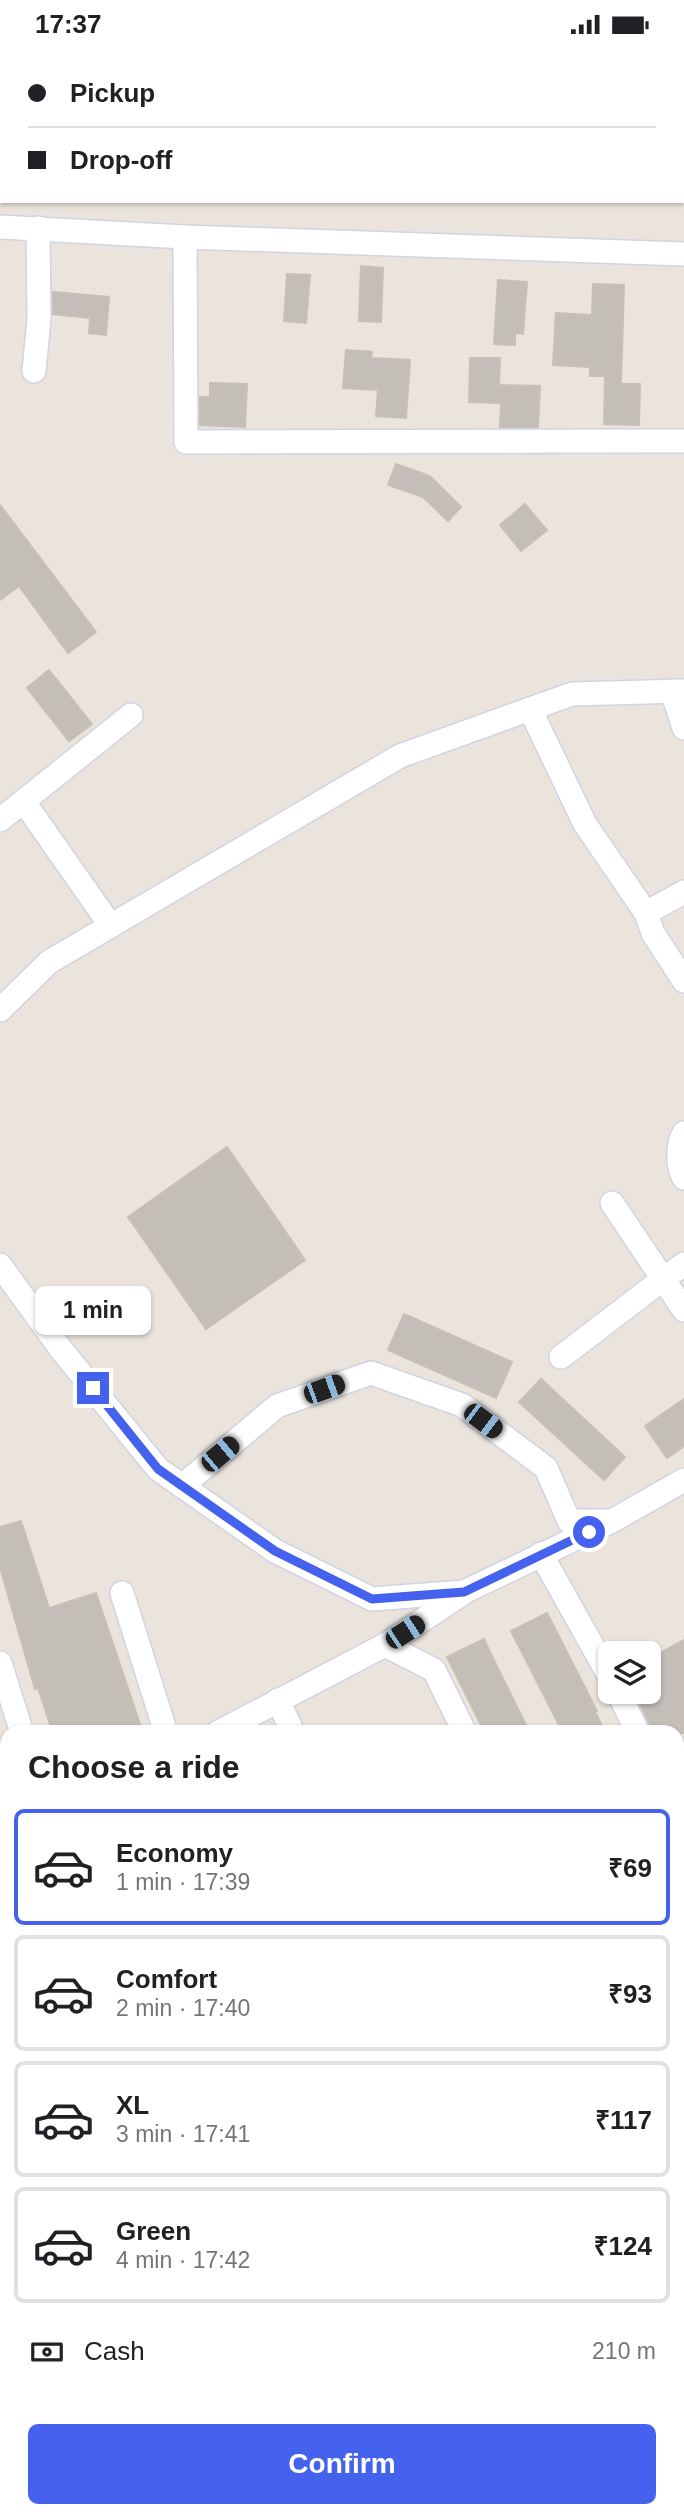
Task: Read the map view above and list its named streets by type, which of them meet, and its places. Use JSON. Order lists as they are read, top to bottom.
{
  "page": {
    "status": "17:37",
    "banner": ["Pickup", "Drop-off"],
    "bubble": "1 min",
    "heading": "Choose a ride",
    "list": [
      {
        "name": "Economy",
        "note": "1 min · 17:39",
        "value": "₹69"
      },
      {
        "name": "Comfort",
        "note": "2 min · 17:40",
        "value": "₹93"
      },
      {
        "name": "XL",
        "note": "3 min · 17:41",
        "value": "₹117"
      },
      {
        "name": "Green",
        "note": "4 min · 17:42",
        "value": "₹124"
      }
    ],
    "pay": ["Cash", "210 m"],
    "buttons": "Confirm"
  }
}
